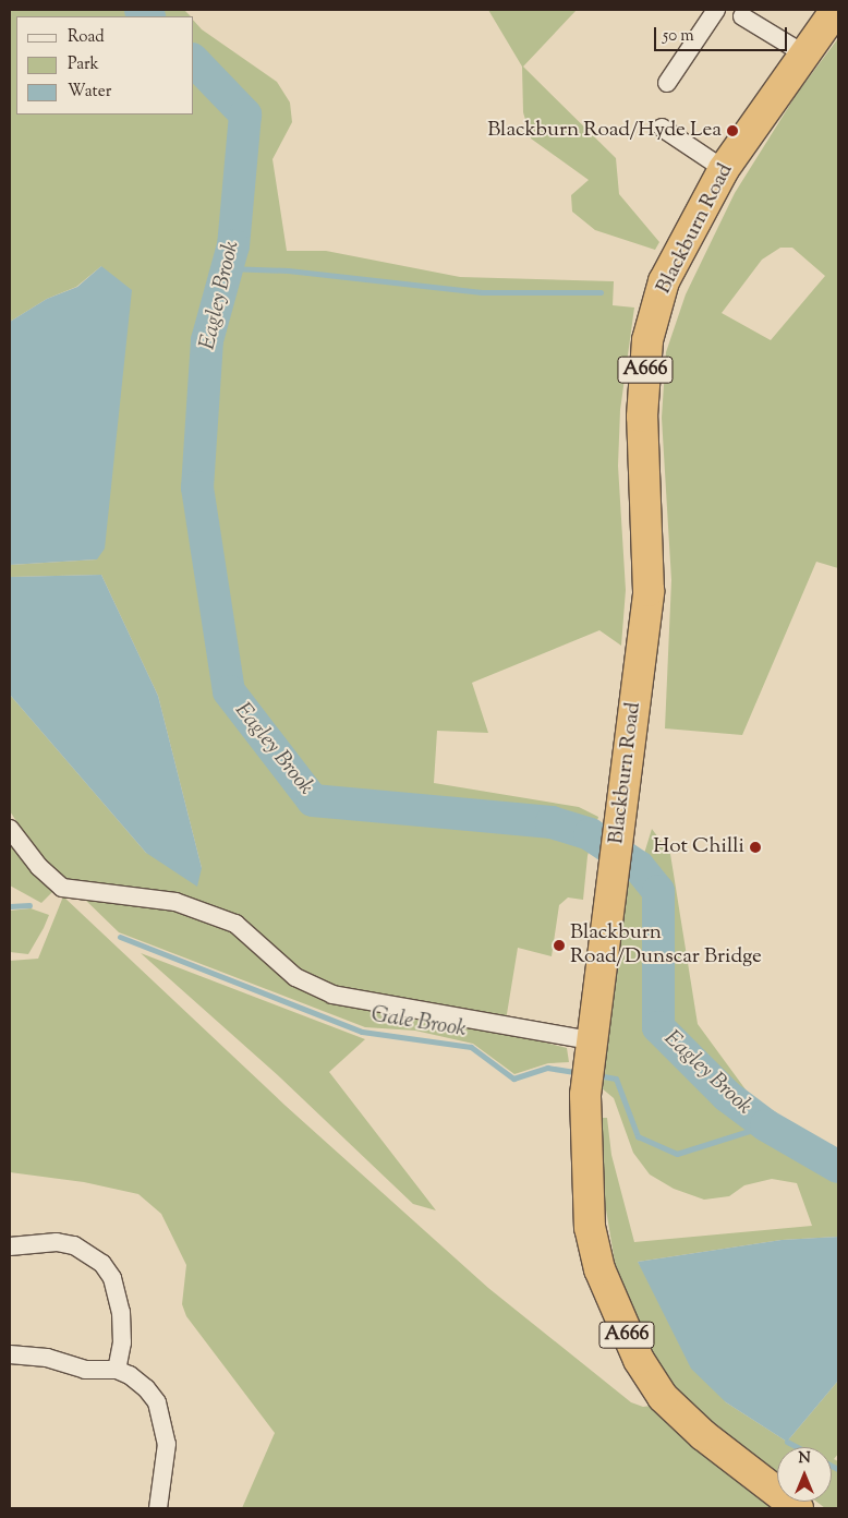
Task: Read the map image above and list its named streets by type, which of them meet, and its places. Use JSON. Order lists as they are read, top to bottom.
{
  "streets": {
    "highway": ["Blackburn Road", "A666"]
  },
  "water": ["Eagley Brook", "Gale Brook"],
  "places": ["Blackburn Road/Hyde Lea", "Hot Chilli", "Blackburn Road/Dunscar Bridge"],
  "legend": ["Road", "Park", "Water"],
  "scale_bar": "50 m",
  "north": "top"
}
